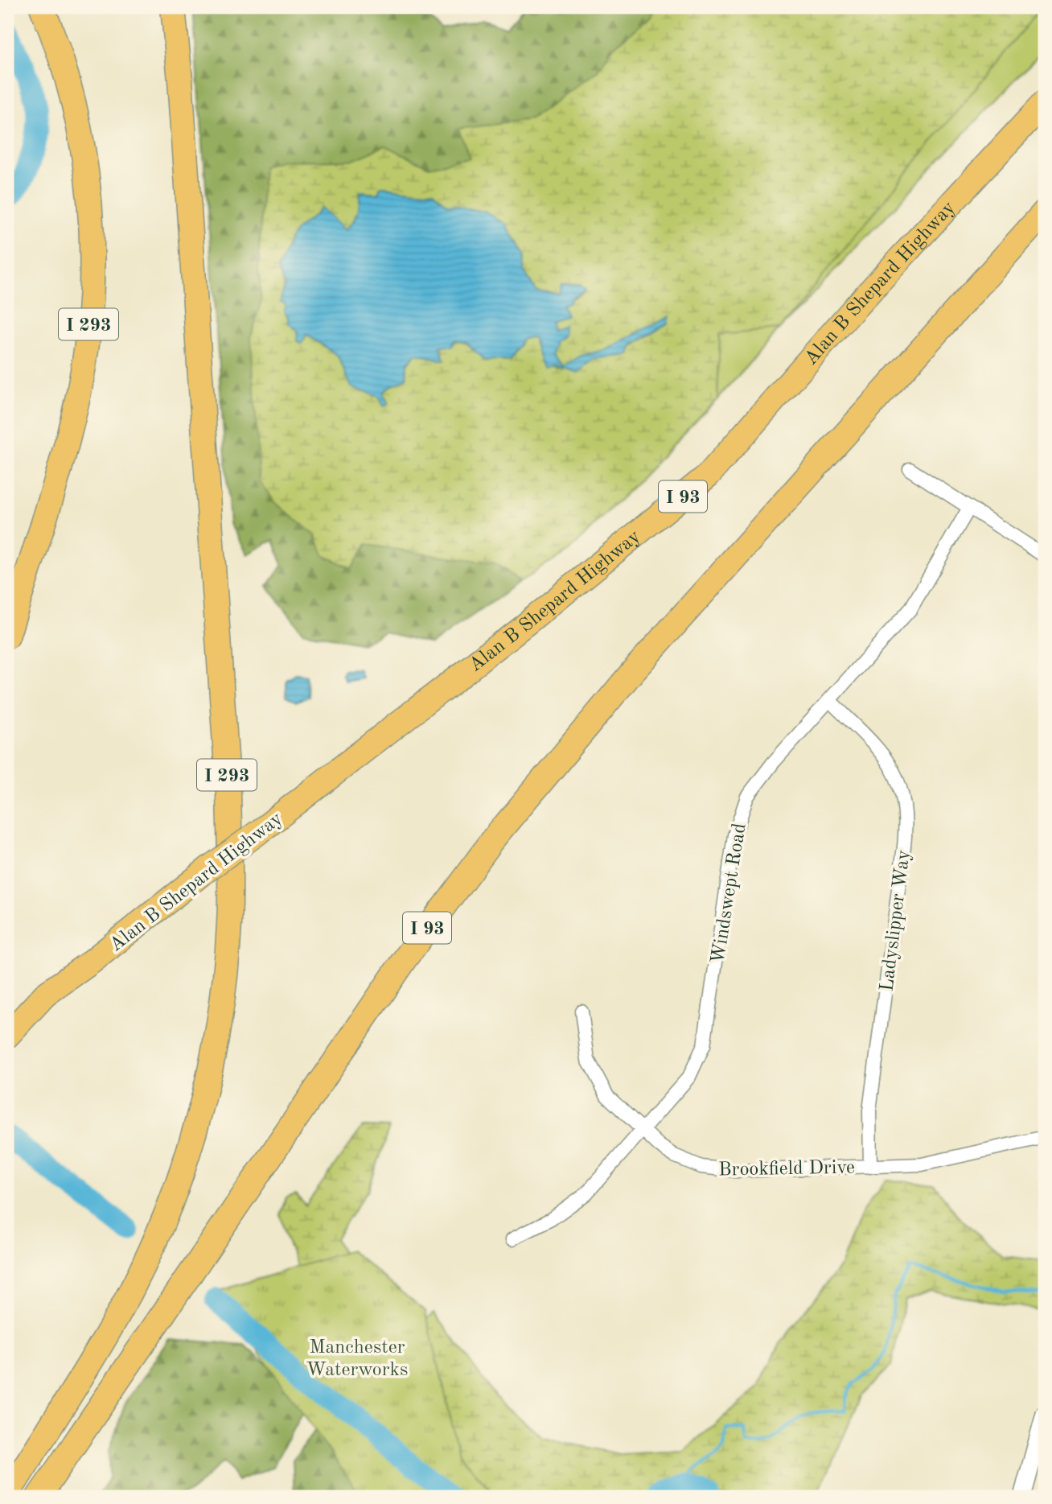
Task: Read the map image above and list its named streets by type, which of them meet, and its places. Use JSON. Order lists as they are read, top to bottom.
{
  "streets": {
    "highway": ["Alan B Shepard Highway", "I 293", "I 93"],
    "street": ["Windswept Road", "Ladyslipper Way", "Brookfield Drive"]
  },
  "crossings": [
    ["Windswept Road", "Ladyslipper Way"],
    ["Windswept Road", "Brookfield Drive"],
    ["Ladyslipper Way", "Brookfield Drive"]
  ],
  "parks": ["Manchester Waterworks"]
}
